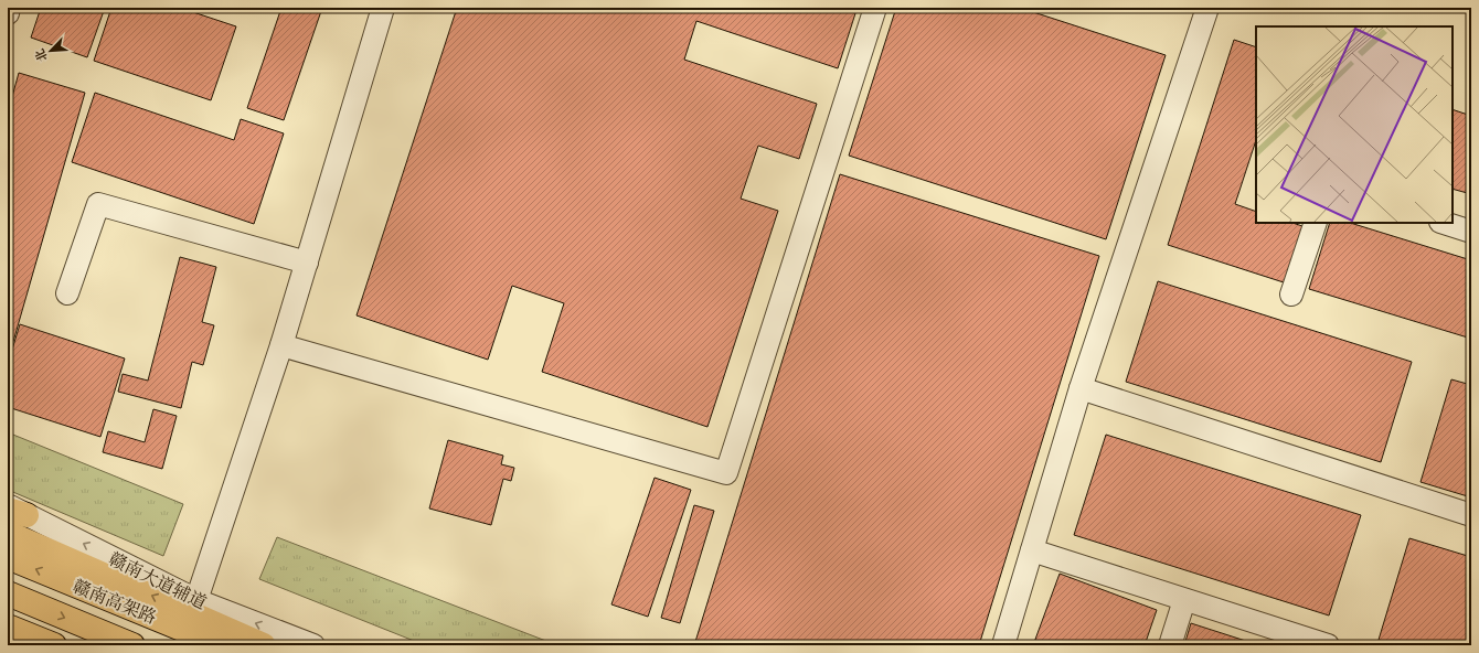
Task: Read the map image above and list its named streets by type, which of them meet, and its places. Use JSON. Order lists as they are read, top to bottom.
{
  "streets": {
    "main road": ["赣南高架路"],
    "street": ["赣南大道辅道"]
  },
  "one_way": ["赣南大道辅道"],
  "north": "bottom left"
}
